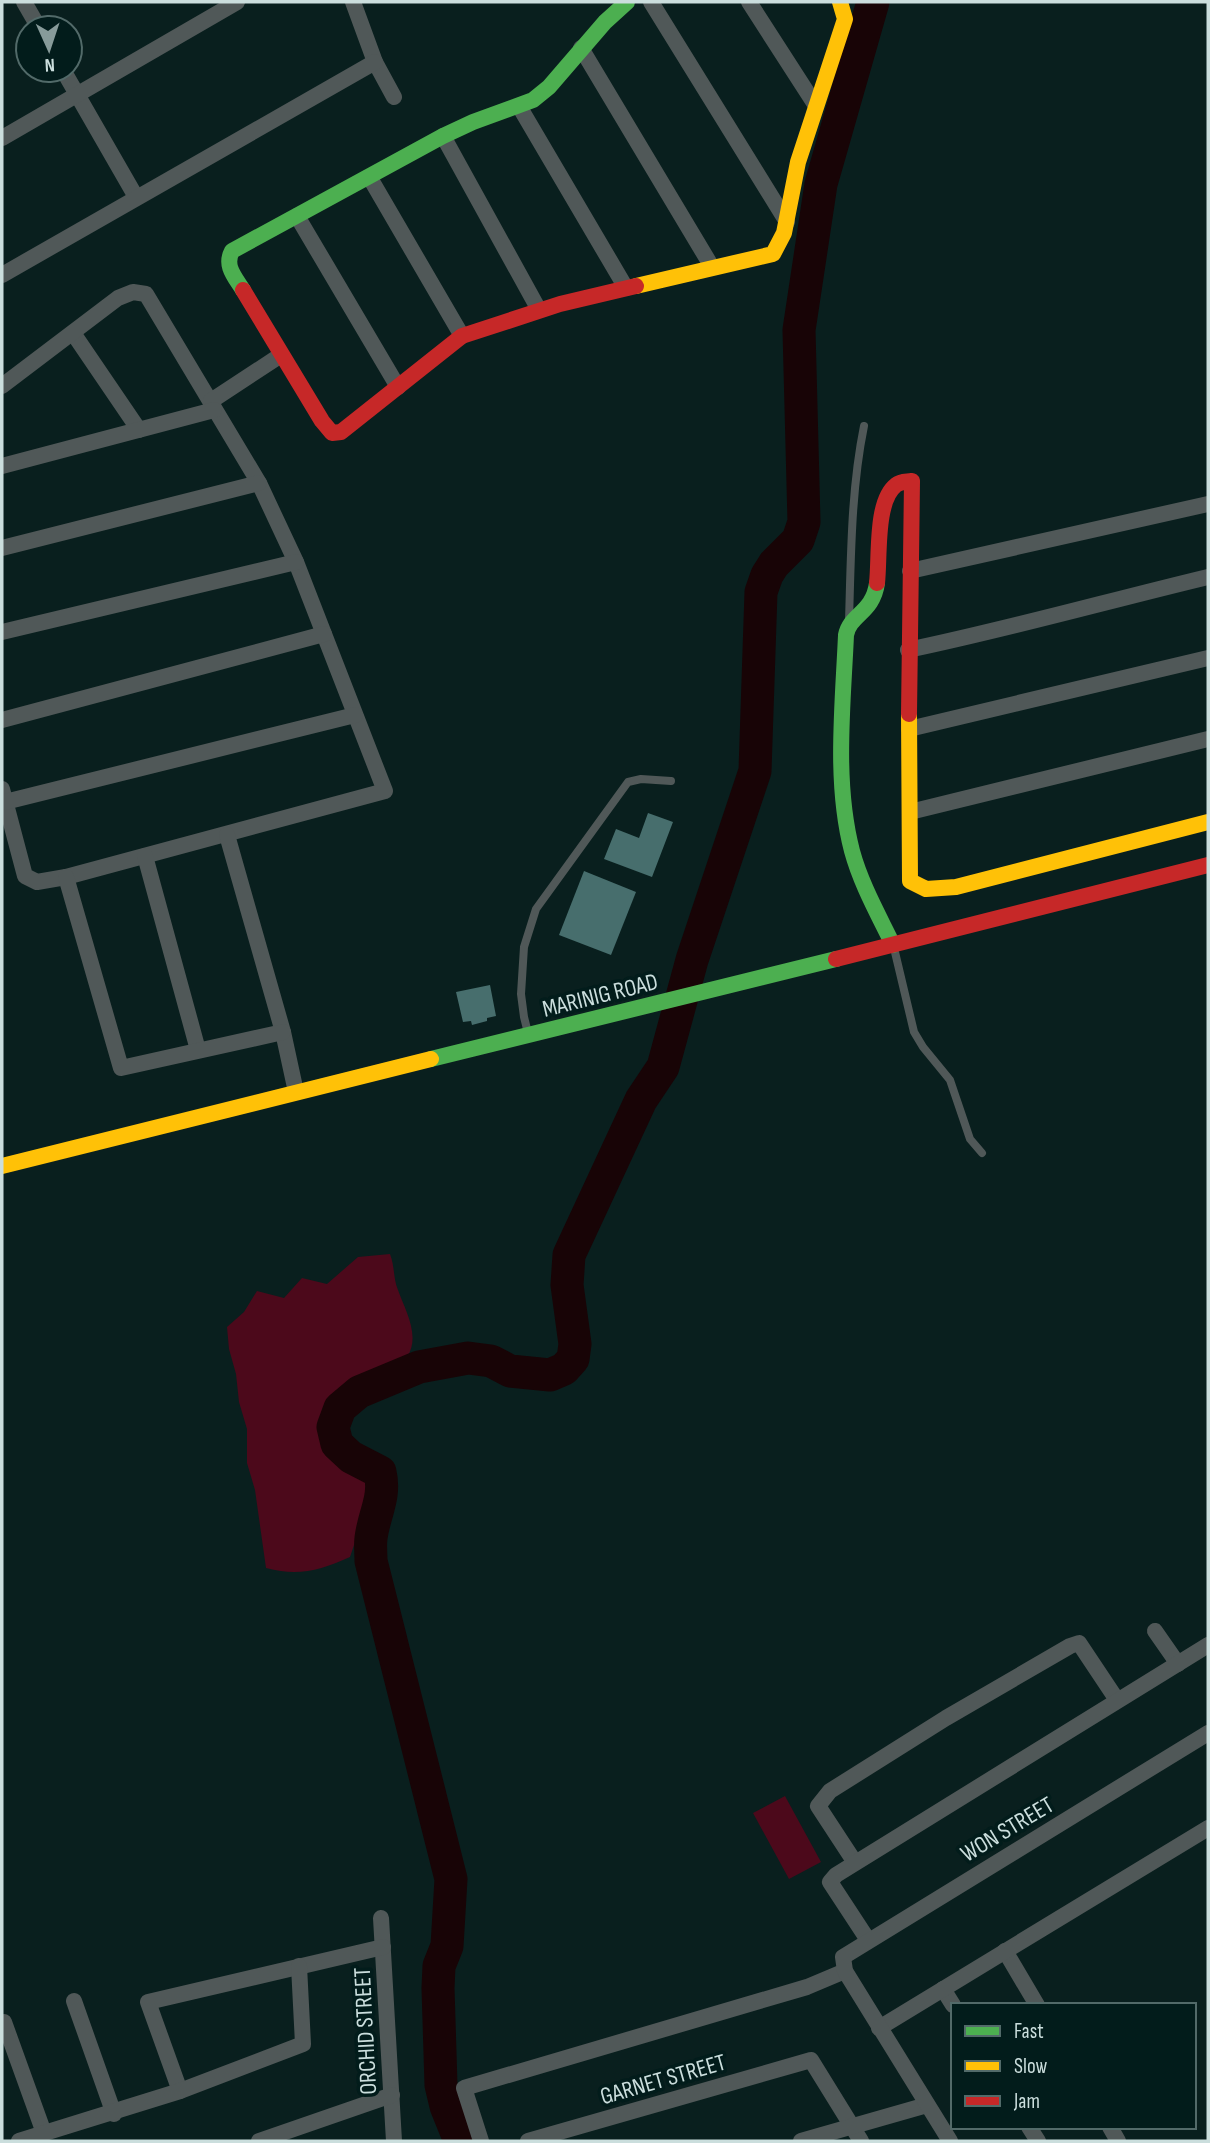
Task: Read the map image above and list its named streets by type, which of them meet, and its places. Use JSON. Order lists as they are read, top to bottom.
{
  "streets": {
    "street": [
      "MARINIG ROAD",
      "WON STREET",
      "ORCHID STREET",
      "GARNET STREET"
    ]
  },
  "legend": ["Fast", "Slow", "Jam"],
  "north": "bottom"
}
